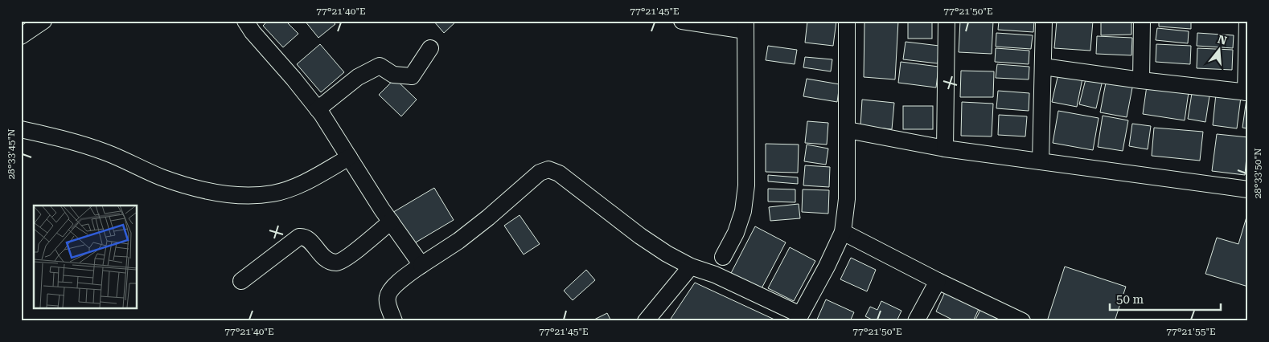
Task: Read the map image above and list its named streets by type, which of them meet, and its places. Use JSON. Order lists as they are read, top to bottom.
{
  "scale_bar": "50 m",
  "north": "top",
  "coordinates": [
    "77°21'40\"E",
    "77°21'45\"E",
    "77°21'50\"E",
    "28°33'45\"N",
    "28°33'50\"N",
    "77°21'55\"E"
  ]
}
